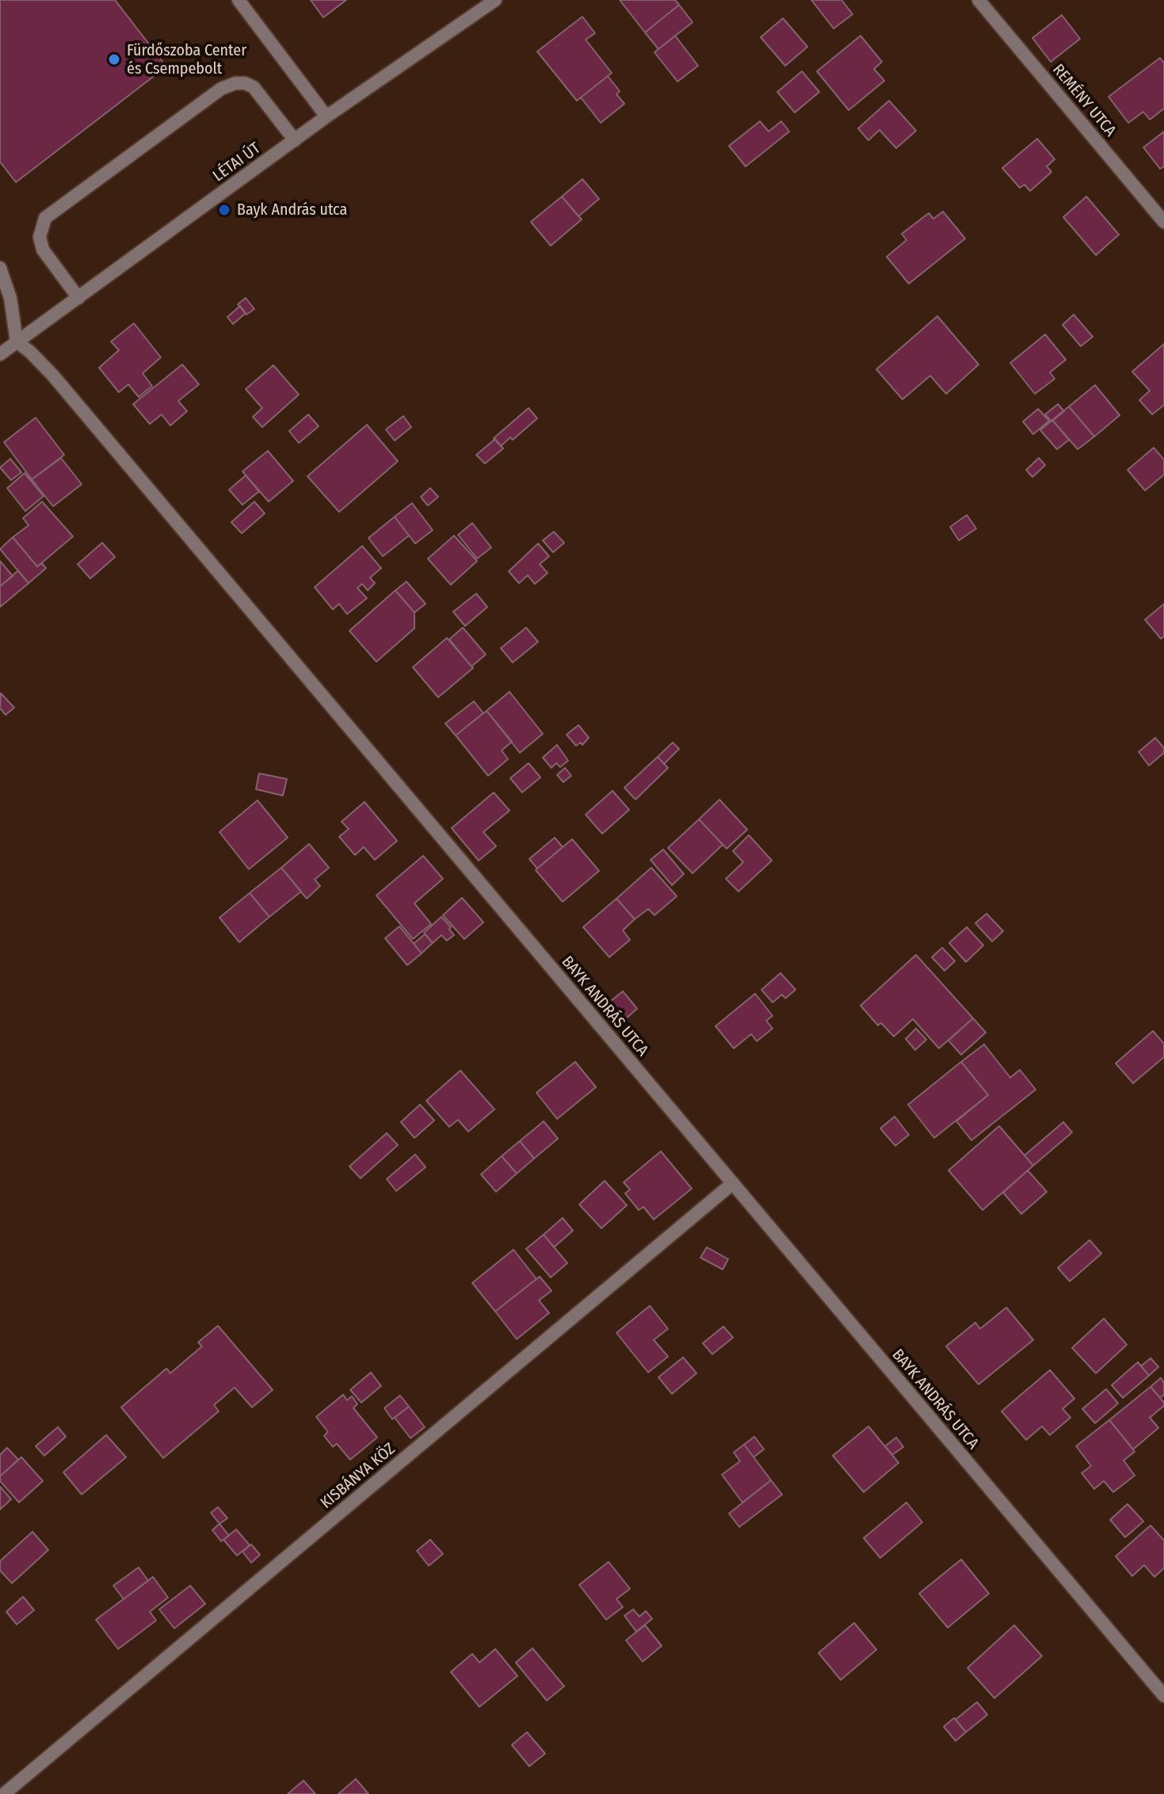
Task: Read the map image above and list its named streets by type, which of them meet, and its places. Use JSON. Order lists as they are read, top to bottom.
{
  "streets": {
    "street": [
      "REMÉNY UTCA",
      "LÉTAI ÚT",
      "BAYK ANDRÁS UTCA",
      "KISBÁNYA KÖZ"
    ]
  },
  "crossings": [
    ["LÉTAI ÚT", "BAYK ANDRÁS UTCA"],
    ["BAYK ANDRÁS UTCA", "KISBÁNYA KÖZ"]
  ],
  "places": ["Fürdőszoba Center és Csempebolt", "Bayk András utca"]
}
